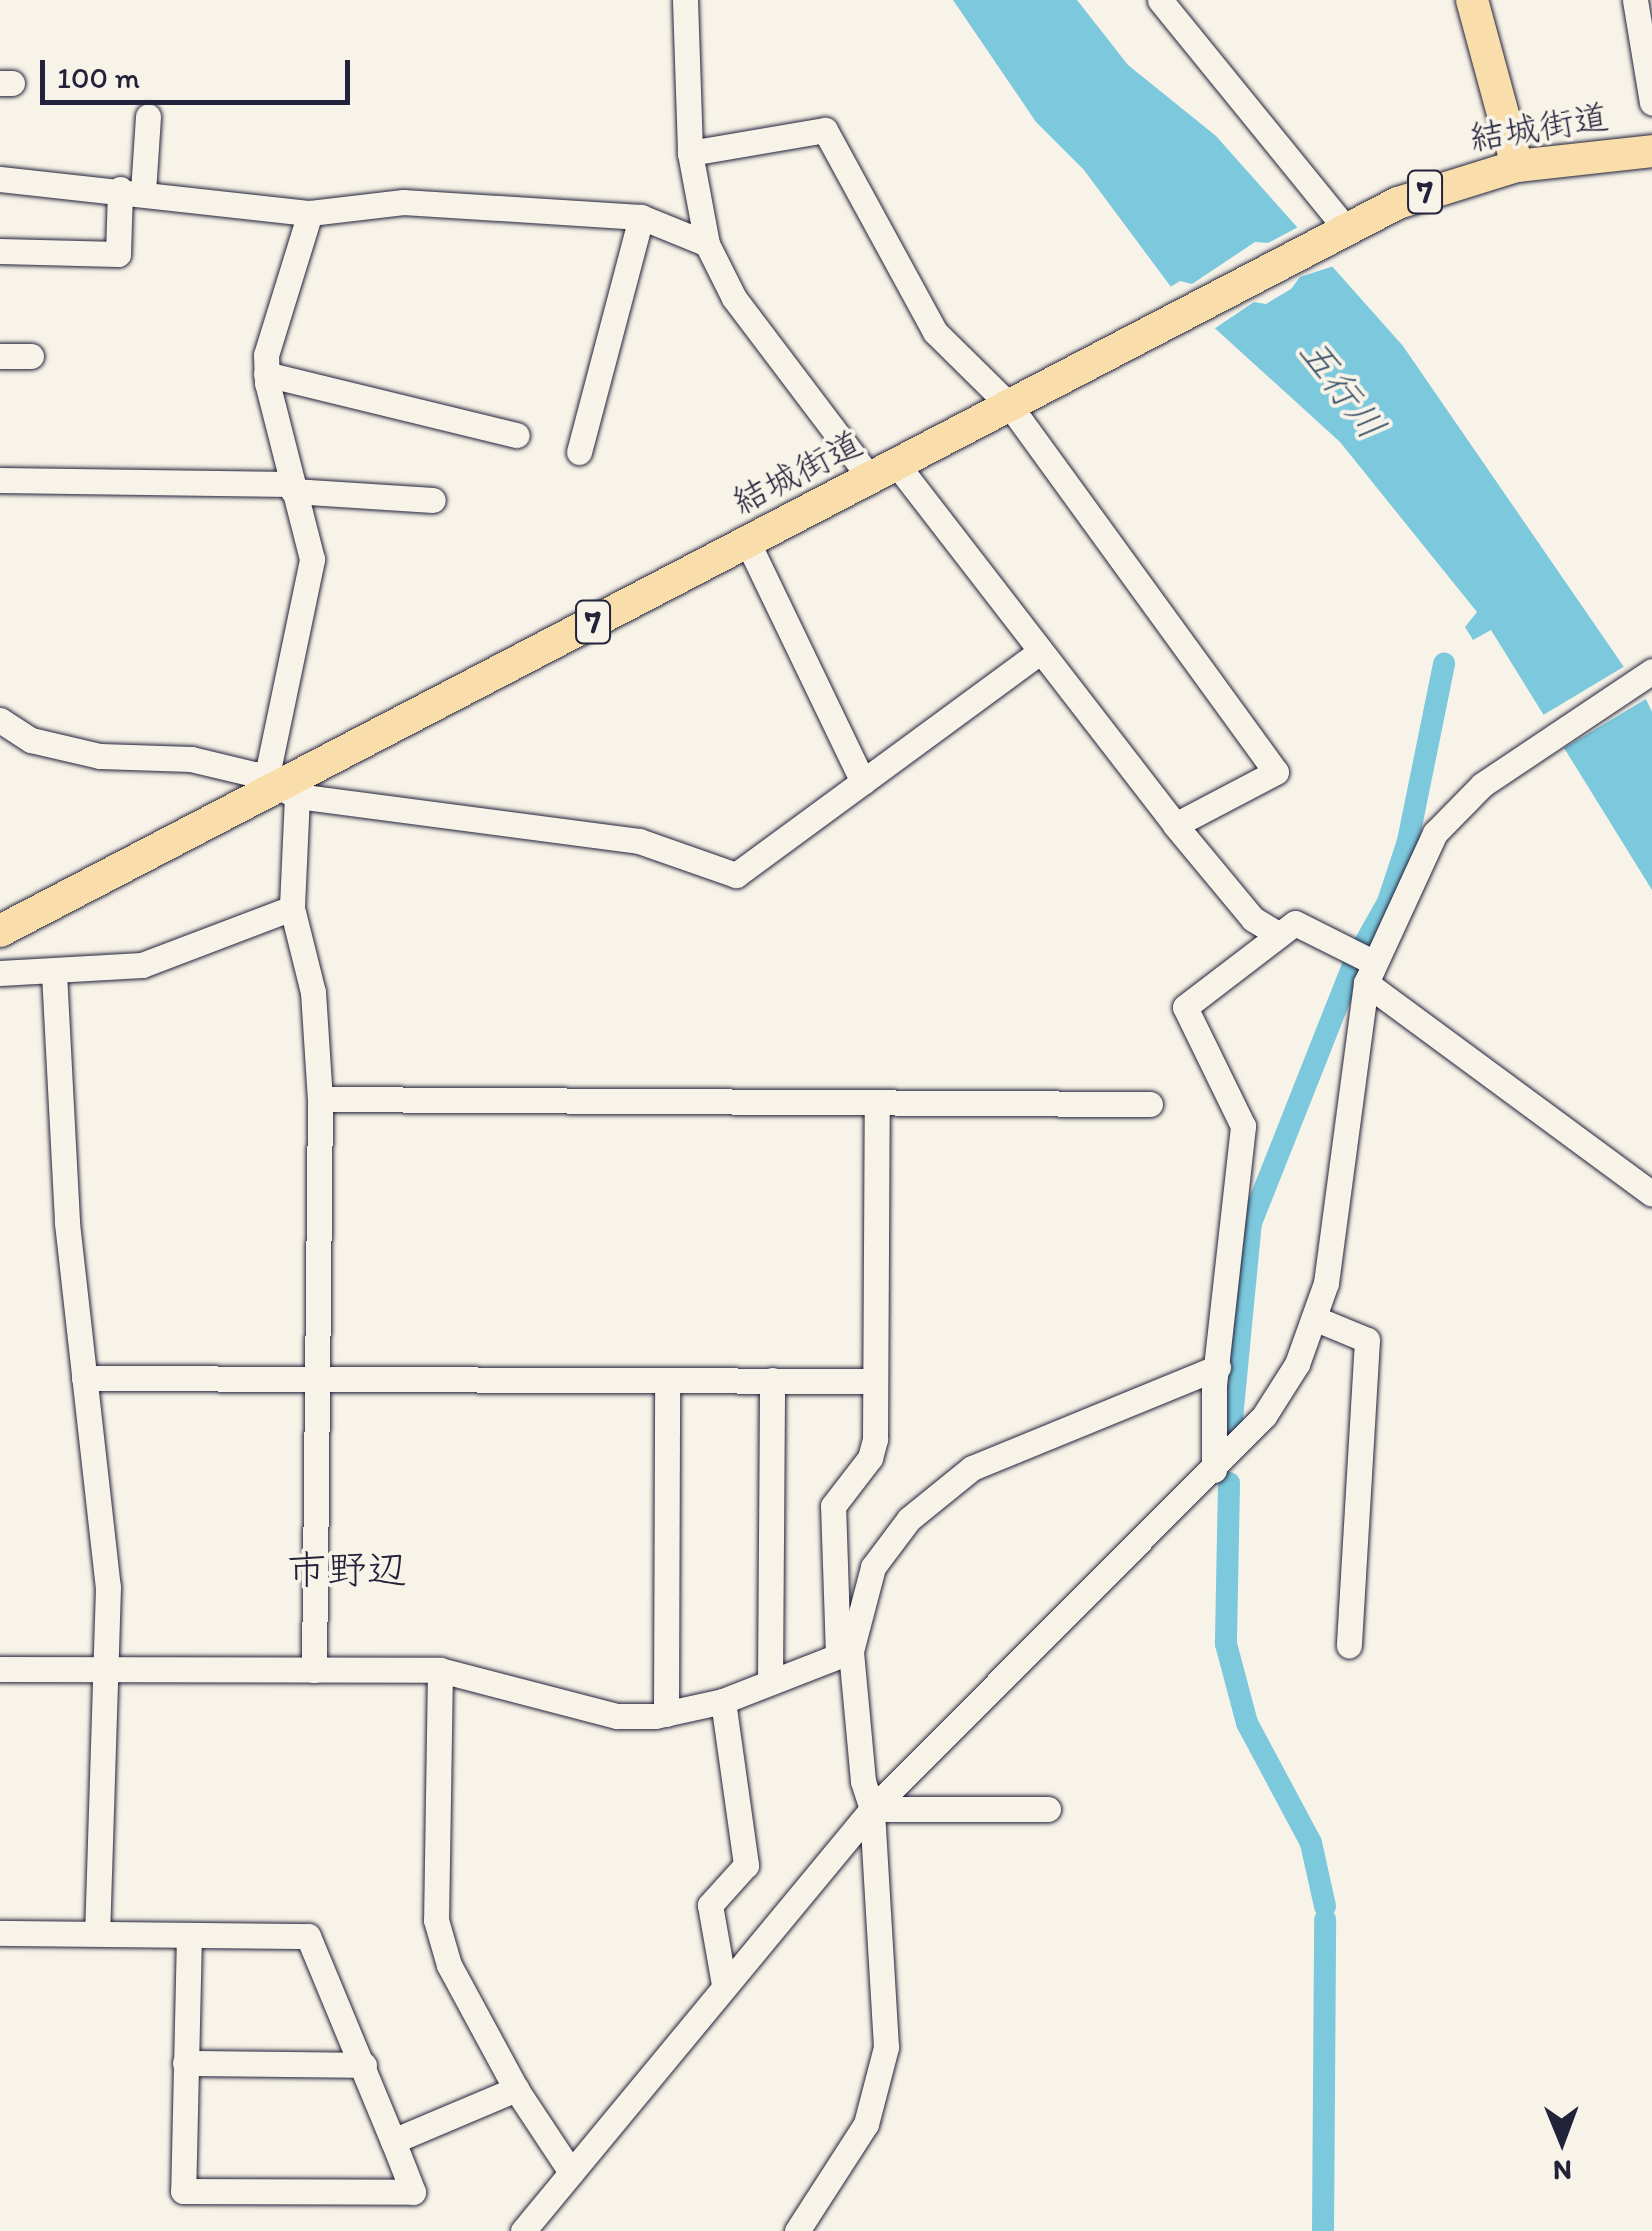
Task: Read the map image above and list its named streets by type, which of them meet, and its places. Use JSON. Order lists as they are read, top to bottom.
{
  "streets": {
    "main road": ["結城街道", "7"]
  },
  "districts": ["市野辺"],
  "water": ["五行川"],
  "scale_bar": "100 m",
  "north": "bottom"
}
